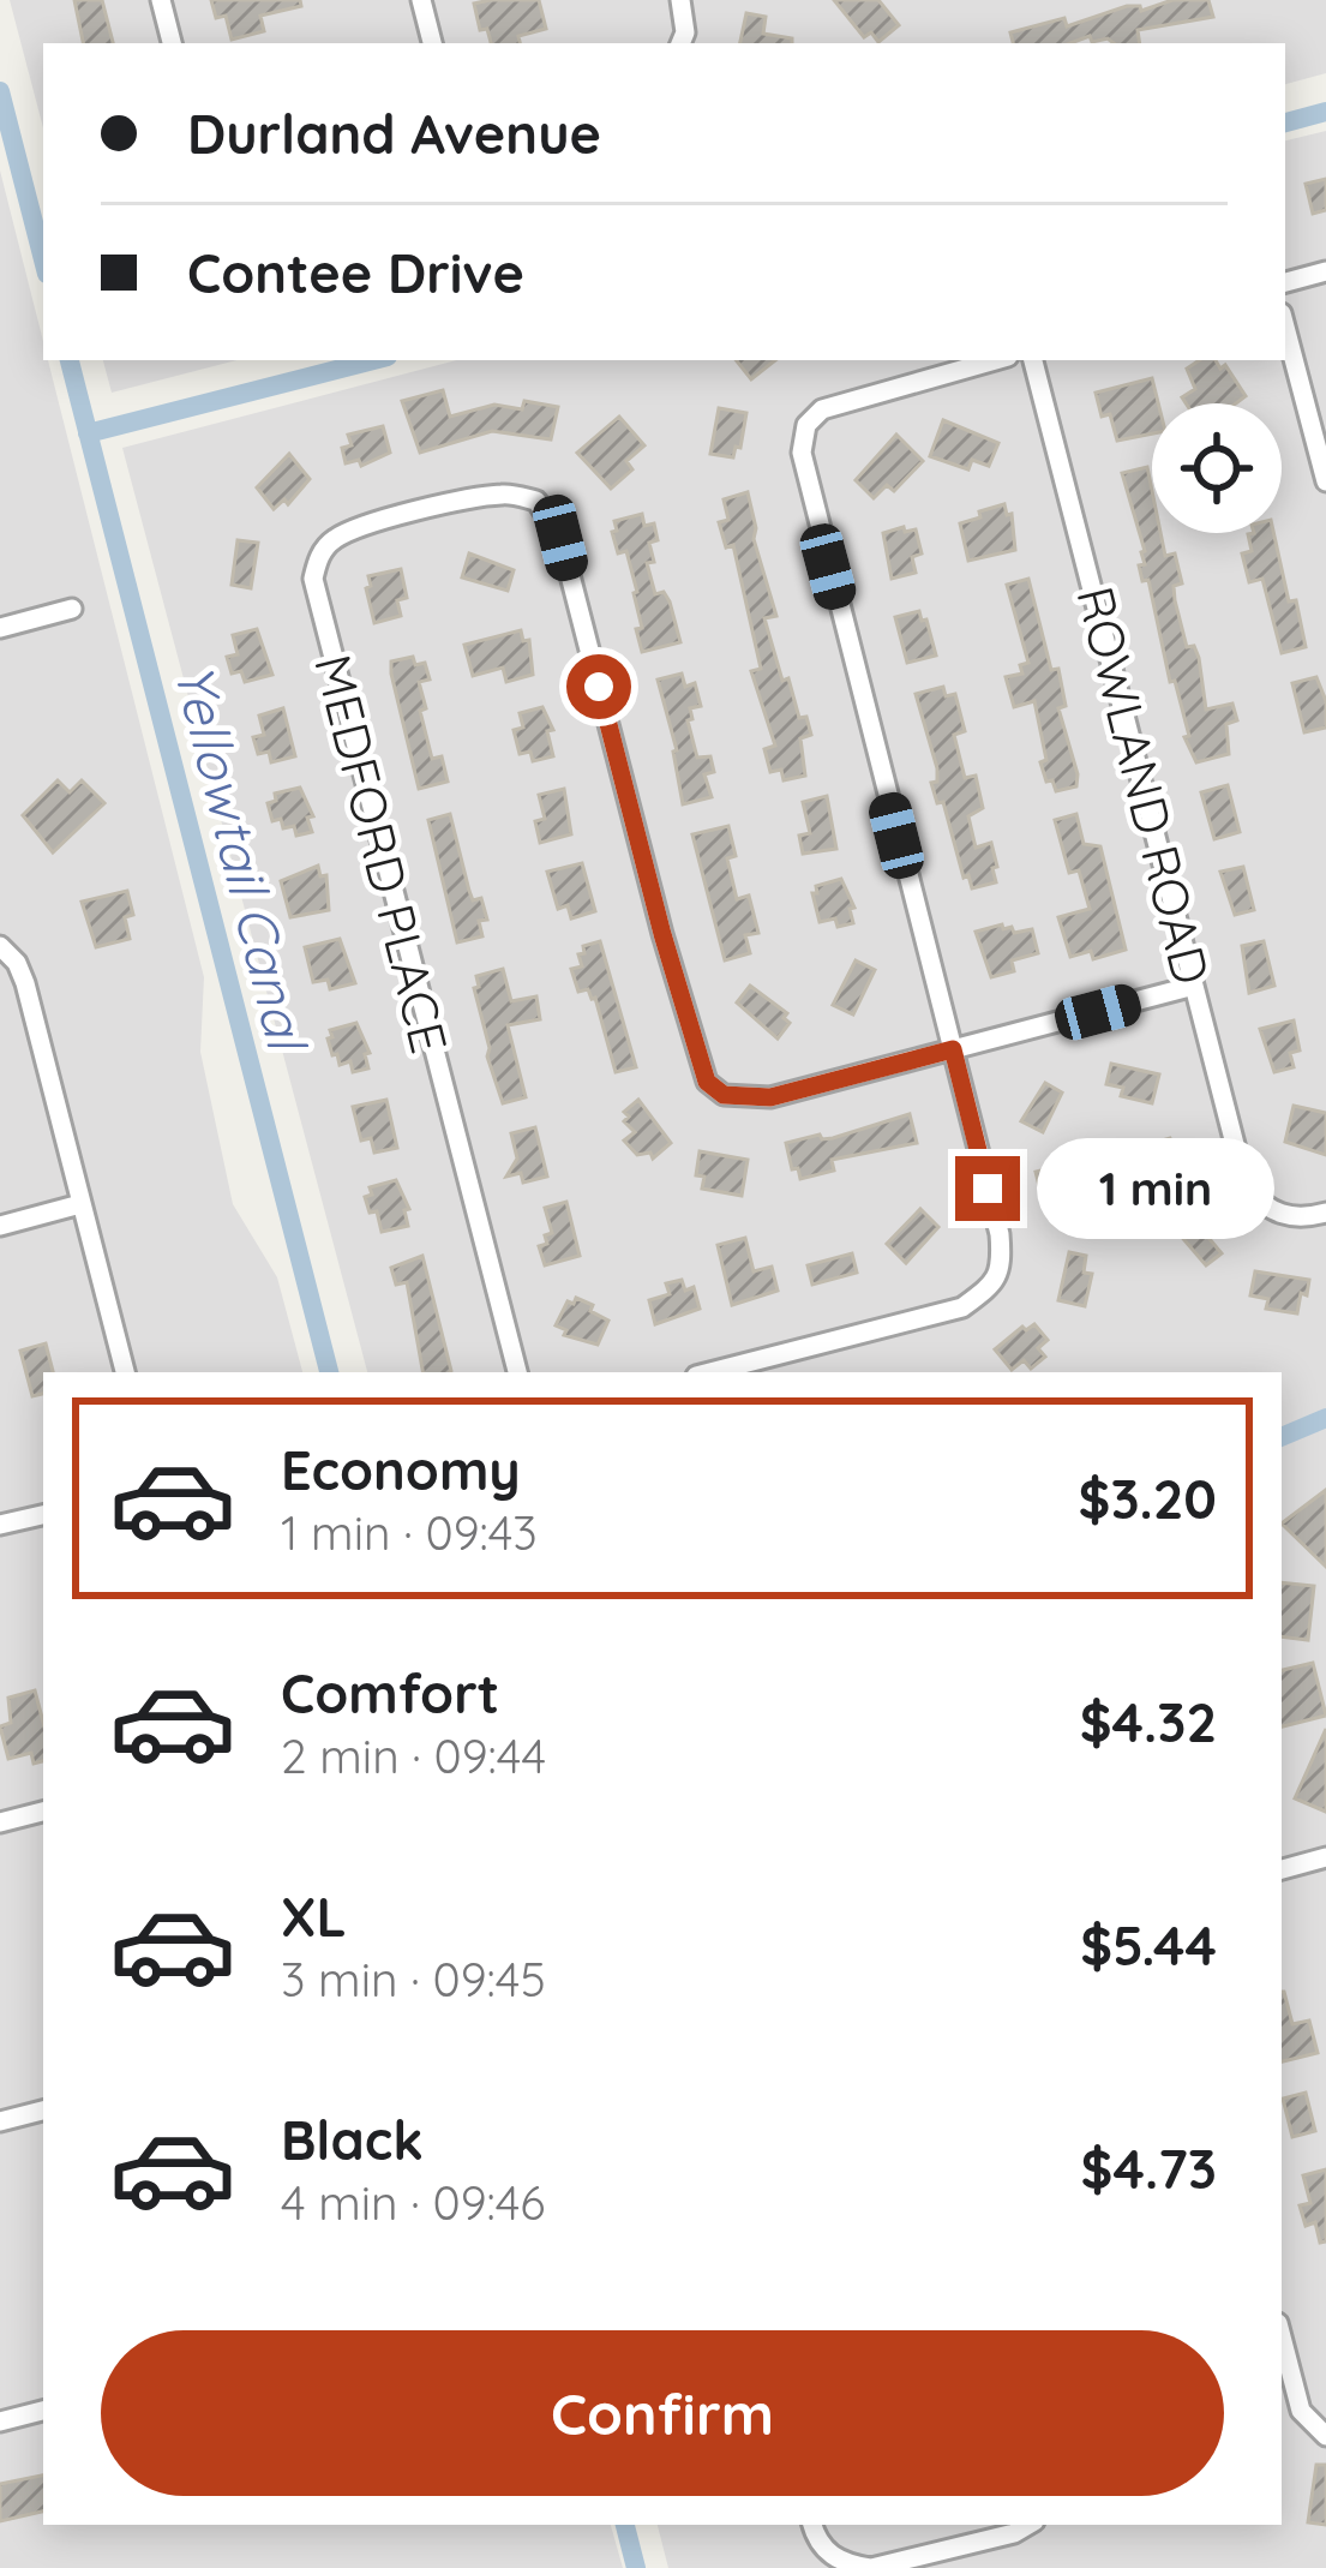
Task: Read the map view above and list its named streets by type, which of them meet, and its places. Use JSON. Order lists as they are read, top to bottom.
{
  "streets": {
    "street": ["ROWLAND ROAD", "MEDFORD PLACE"]
  },
  "water": ["Yellowtail Canal"],
  "page": {
    "banner": ["Durland Avenue", "Contee Drive"],
    "bubble": "1 min",
    "list": [
      {
        "name": "Economy",
        "note": "1 min · 09:43",
        "value": "$3.20"
      },
      {
        "name": "Comfort",
        "note": "2 min · 09:44",
        "value": "$4.32"
      },
      {
        "name": "XL",
        "note": "3 min · 09:45",
        "value": "$5.44"
      },
      {
        "name": "Black",
        "note": "4 min · 09:46",
        "value": "$4.73"
      }
    ],
    "buttons": "Confirm"
  }
}
